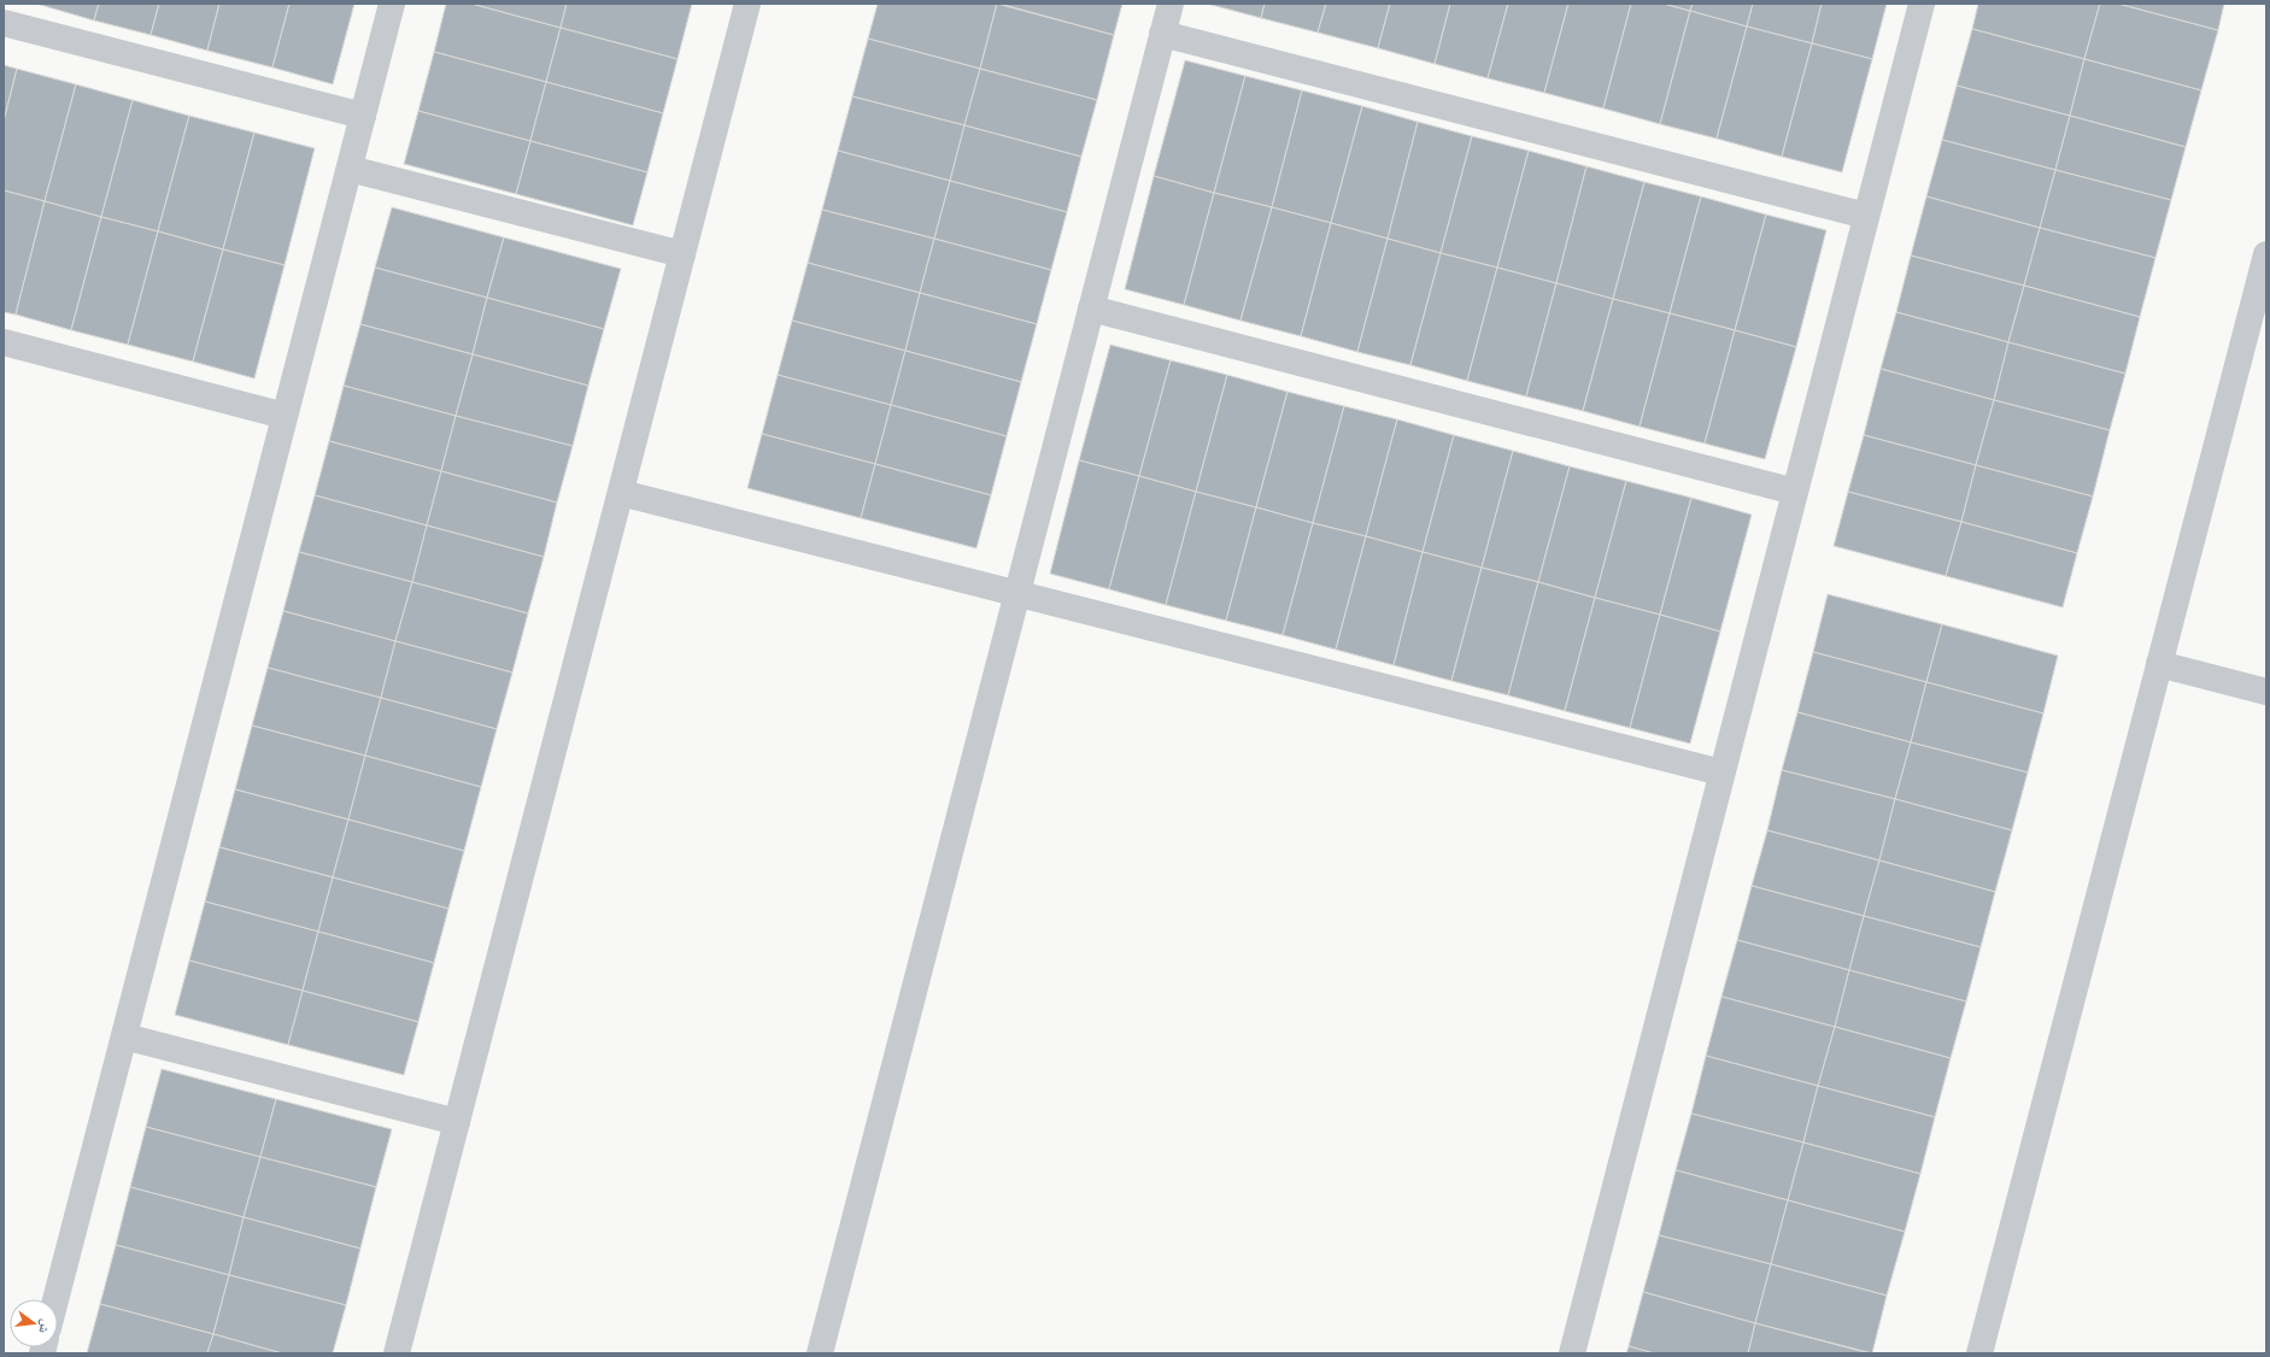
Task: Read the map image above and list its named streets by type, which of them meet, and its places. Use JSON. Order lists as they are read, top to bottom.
{
  "north": "right"
}
